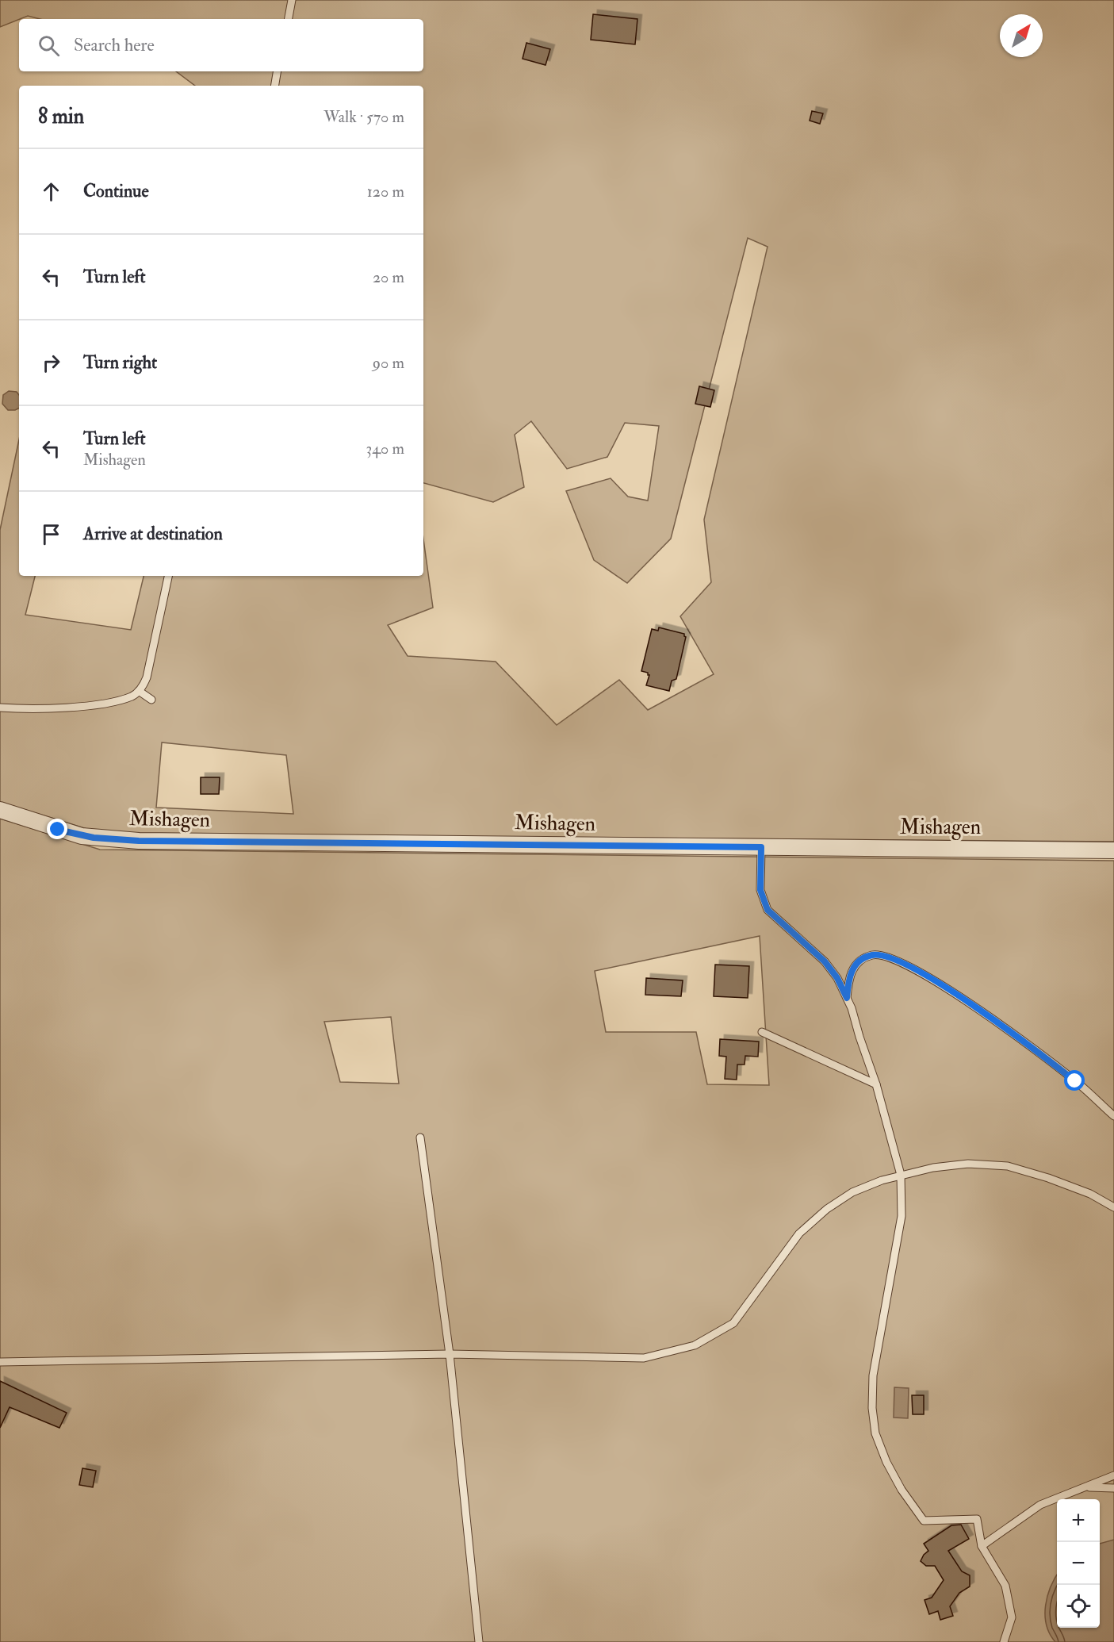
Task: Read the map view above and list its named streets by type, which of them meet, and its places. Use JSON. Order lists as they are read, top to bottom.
{
  "streets": {
    "street": ["Mishagen"]
  },
  "north": "top right",
  "page": {
    "search": "Search here",
    "heading": ["8 min", "Walk · 570 m"],
    "list": [
      ["Continue", "120 m"],
      ["Turn left", "20 m"],
      ["Turn right", "90 m"],
      ["Turn left", "Mishagen", "340 m"],
      "Arrive at destination"
    ],
    "map_buttons": ["+", "−"]
  }
}
